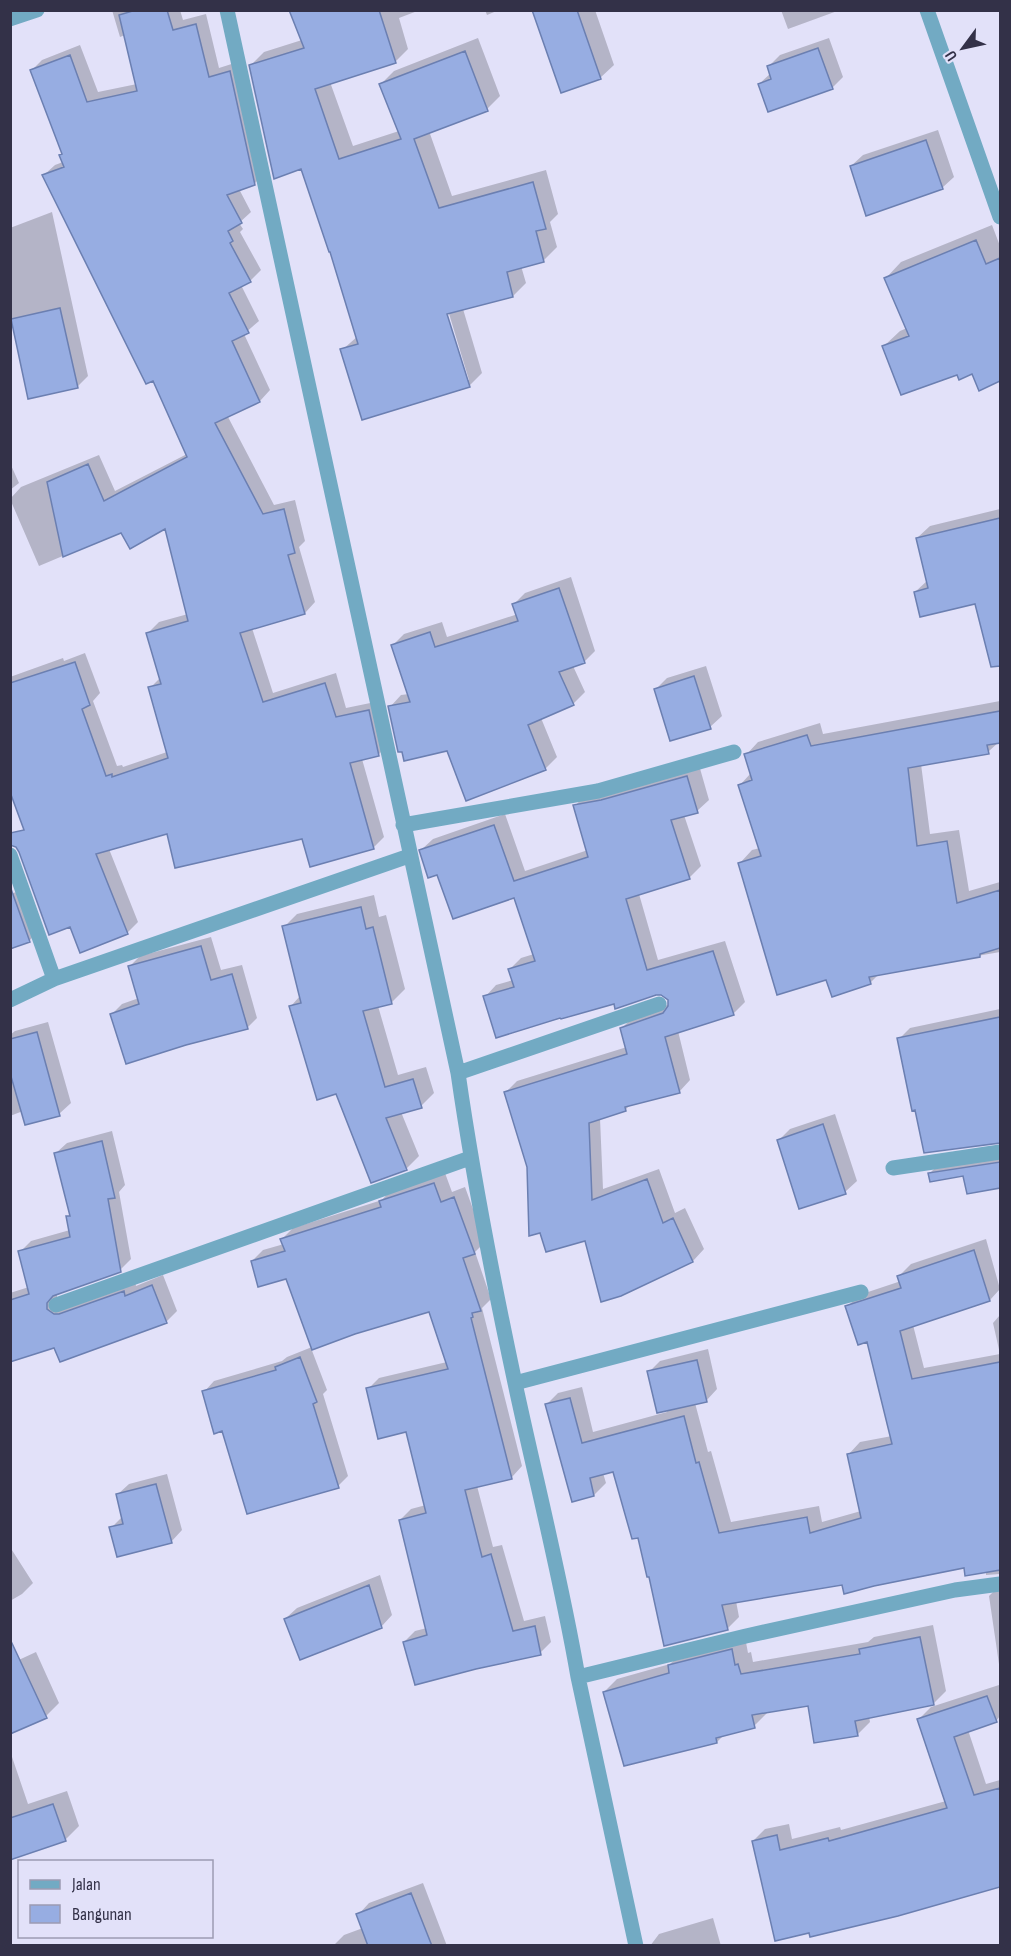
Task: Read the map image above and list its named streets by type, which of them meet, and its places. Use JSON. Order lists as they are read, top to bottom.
{
  "legend": ["Jalan", "Bangunan"],
  "north": "bottom left"
}
